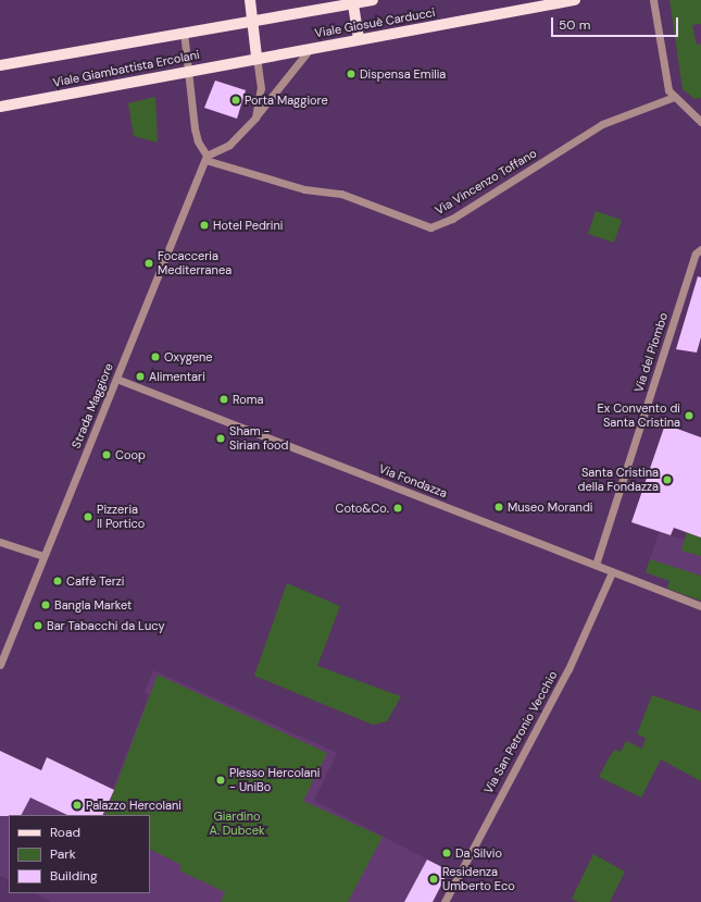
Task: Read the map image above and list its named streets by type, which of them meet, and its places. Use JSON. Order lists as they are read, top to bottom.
{
  "streets": {
    "main road": ["Viale Giosuè Carducci", "Viale Giambattista Ercolani"],
    "street": [
      "Via Vincenzo Toffano",
      "Via del Piombo",
      "Strada Maggiore",
      "Via Fondazza",
      "Via San Petronio Vecchio"
    ]
  },
  "crossings": [
    ["Viale Giosuè Carducci", "Viale Giambattista Ercolani"],
    ["Via Vincenzo Toffano", "Strada Maggiore"],
    ["Via del Piombo", "Via Fondazza"],
    ["Strada Maggiore", "Via Fondazza"],
    ["Via Fondazza", "Via San Petronio Vecchio"]
  ],
  "parks": ["Giardino A. Dubcek"],
  "places": [
    "Dispensa Emilia",
    "Porta Maggiore",
    "Hotel Pedrini",
    "Focacceria Mediterranea",
    "Oxygene",
    "Alimentari",
    "Roma",
    "Ex Convento di Santa Cristina",
    "Sham - Sirian food",
    "Coop",
    "Santa Cristina della Fondazza",
    "Museo Morandi",
    "Coto&Co.",
    "Pizzeria Il Portico",
    "Caffè Terzi",
    "Bangla Market",
    "Bar Tabacchi da Lucy",
    "Plesso Hercolani - UniBo",
    "Palazzo Hercolani",
    "Da Silvio",
    "Residenza Umberto Eco"
  ],
  "legend": ["Road", "Park", "Building"],
  "scale_bar": "50 m"
}
